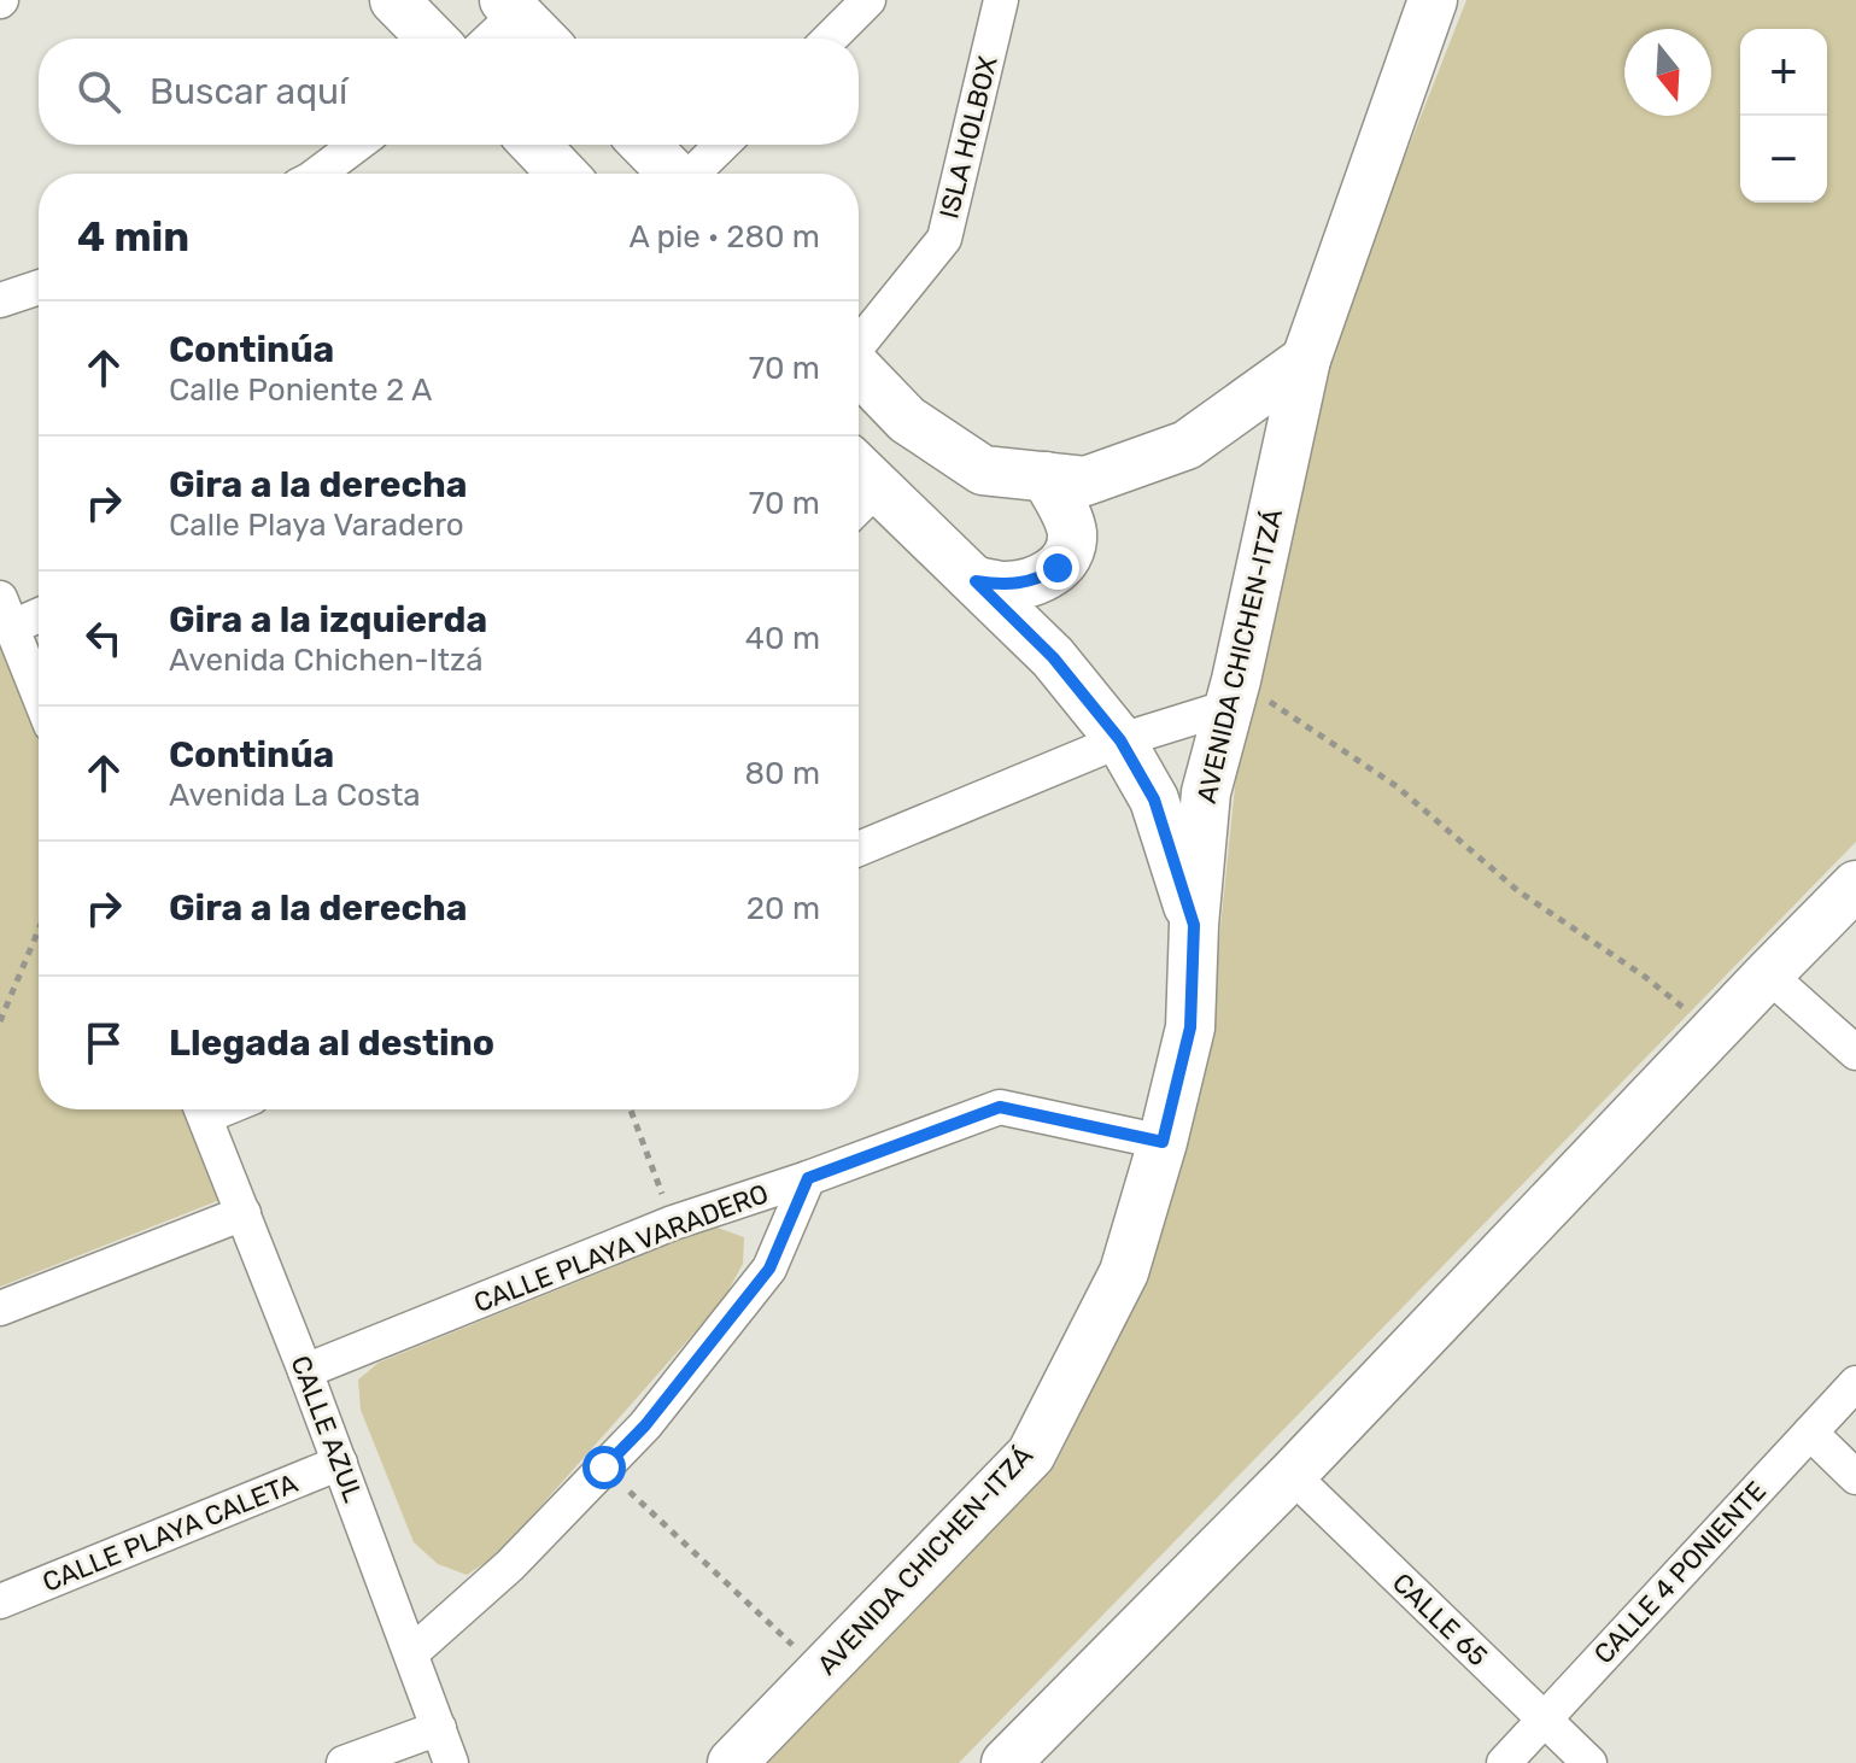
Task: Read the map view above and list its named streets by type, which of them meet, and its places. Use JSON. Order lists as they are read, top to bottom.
{
  "streets": {
    "main road": ["AVENIDA CHICHEN-ITZÁ"],
    "street": [
      "ISLA HOLBOX",
      "CALLE PLAYA VARADERO",
      "CALLE AZUL",
      "CALLE PLAYA CALETA",
      "CALLE 4 PONIENTE",
      "CALLE 65"
    ]
  },
  "crossings": [
    ["AVENIDA CHICHEN-ITZÁ", "CALLE PLAYA VARADERO"],
    ["CALLE PLAYA VARADERO", "CALLE AZUL"],
    ["CALLE AZUL", "CALLE PLAYA CALETA"],
    ["CALLE 4 PONIENTE", "CALLE 65"]
  ],
  "north": "bottom",
  "page": {
    "map_buttons": ["+", "−"],
    "search": "Buscar aquí",
    "heading": ["4 min", "A pie · 280 m"],
    "list": [
      ["Continúa", "Calle Poniente 2 A", "70 m"],
      ["Gira a la derecha", "Calle Playa Varadero", "70 m"],
      ["Gira a la izquierda", "Avenida Chichen-Itzá", "40 m"],
      ["Continúa", "Avenida La Costa", "80 m"],
      ["Gira a la derecha", "20 m"],
      "Llegada al destino"
    ]
  }
}
